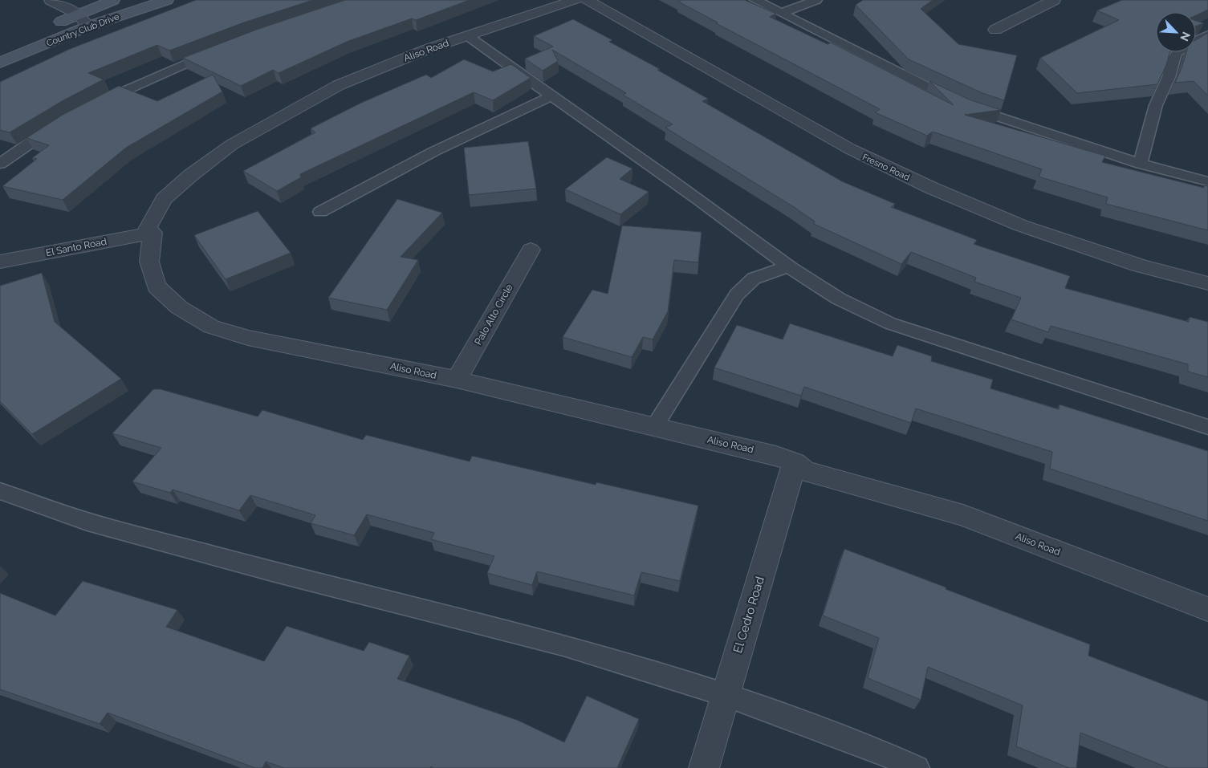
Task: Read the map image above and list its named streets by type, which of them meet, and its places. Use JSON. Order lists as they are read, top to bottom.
{
  "streets": {
    "street": [
      "Country Club Drive",
      "Aliso Road",
      "Fresno Road",
      "El Santo Road",
      "Palo Alto Circle",
      "El Cedro Road"
    ]
  },
  "crossings": [
    ["Aliso Road", "El Santo Road"],
    ["Aliso Road", "Palo Alto Circle"],
    ["Aliso Road", "El Cedro Road"]
  ],
  "north": "bottom right"
}
